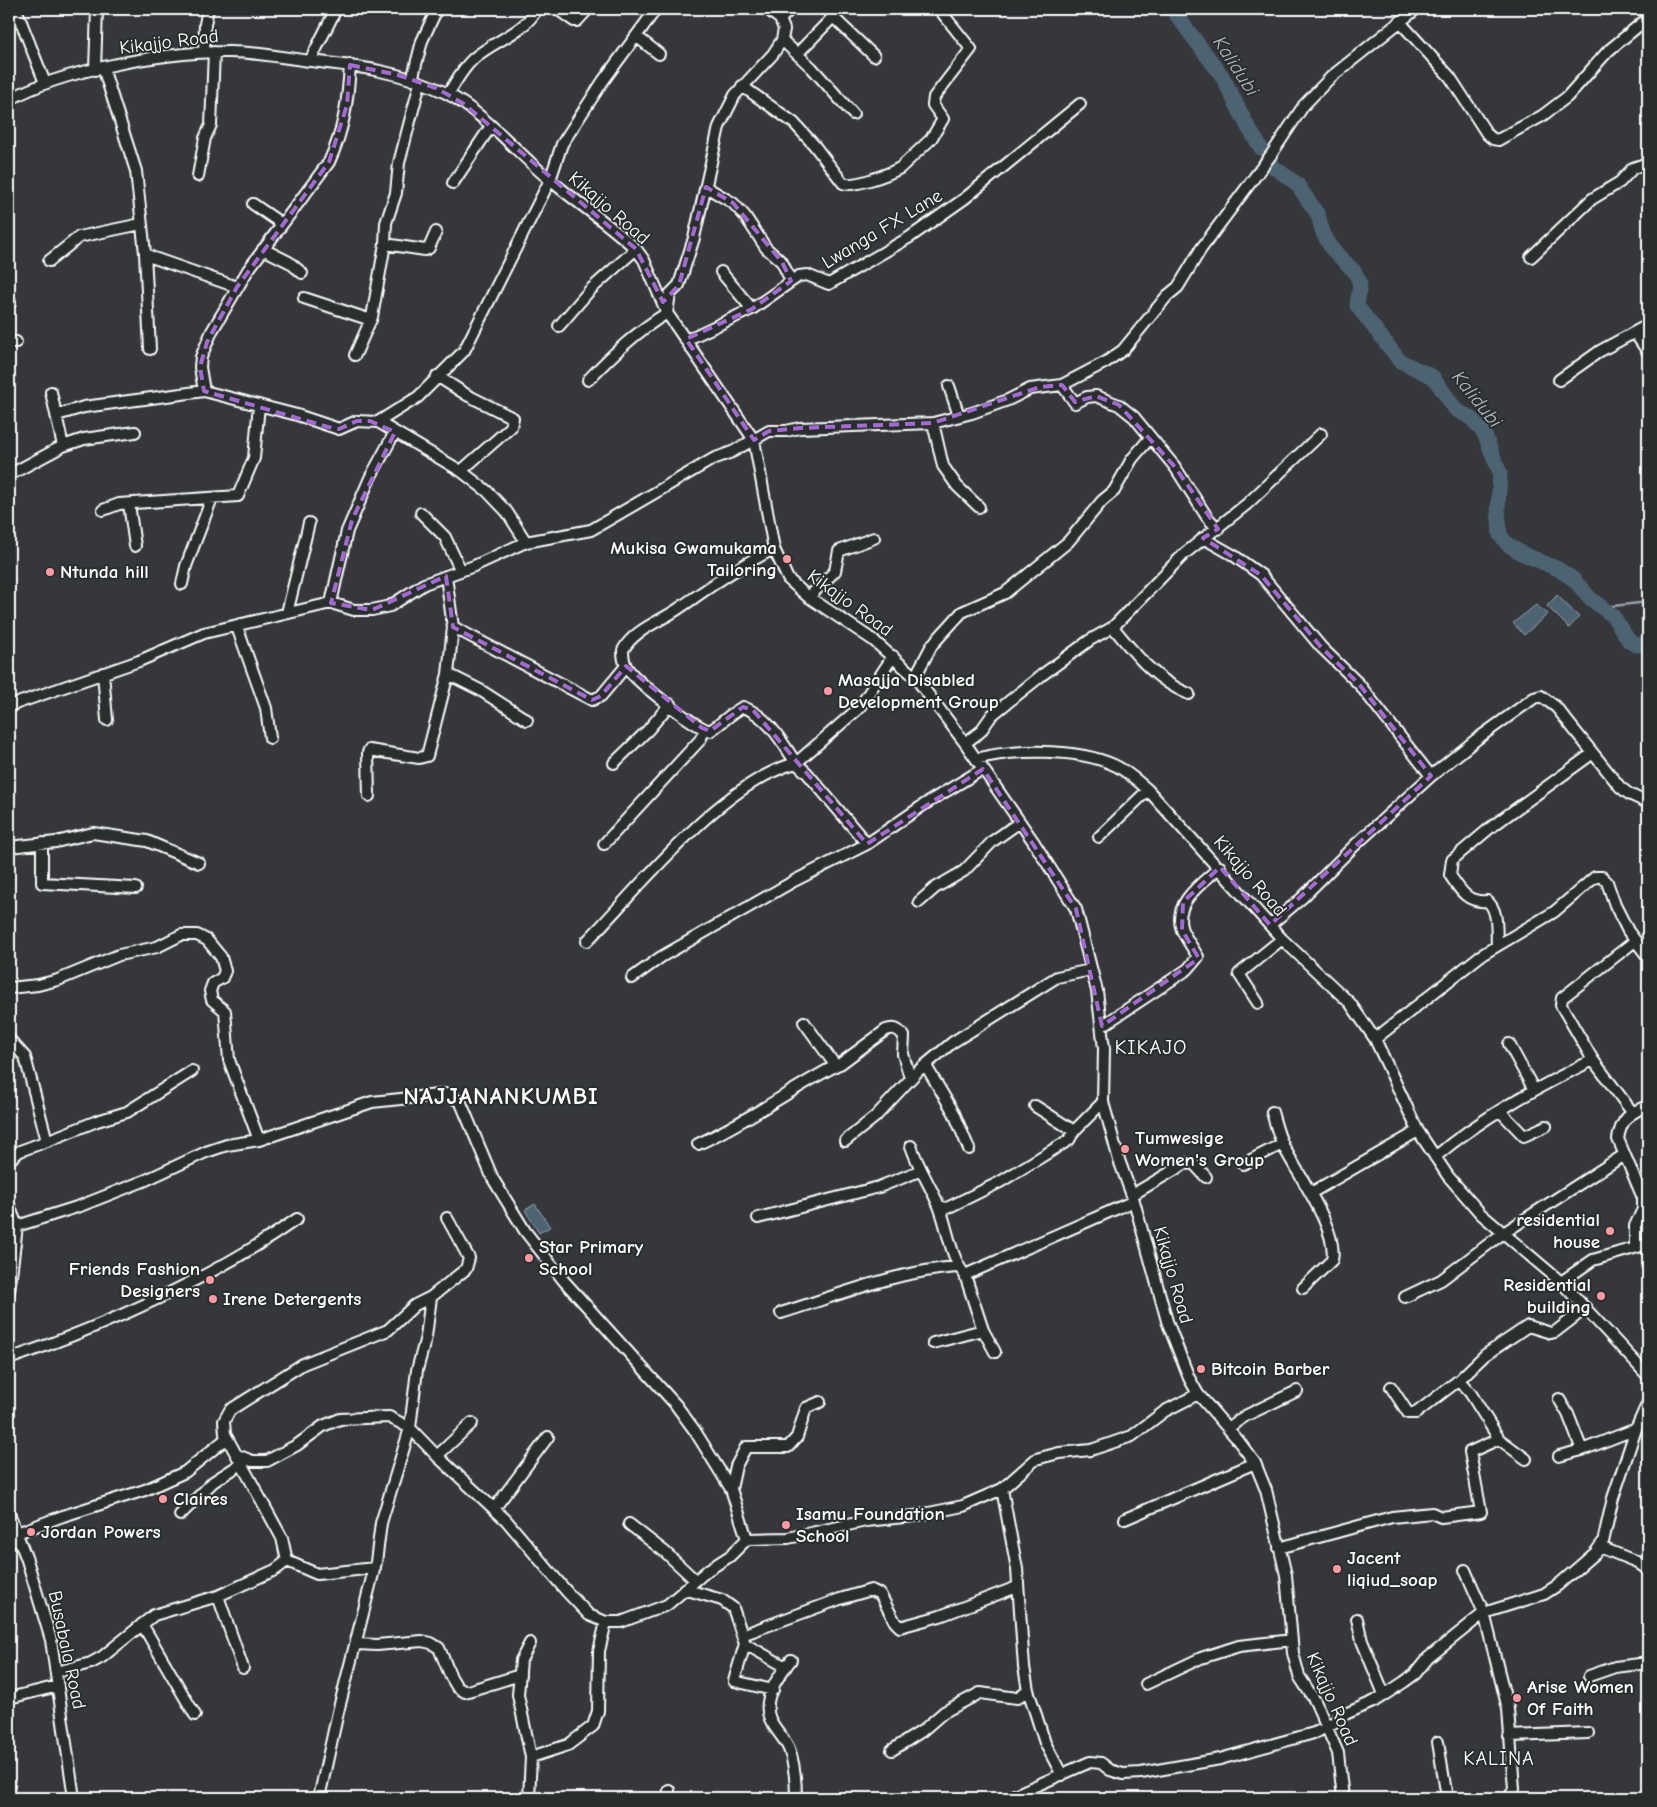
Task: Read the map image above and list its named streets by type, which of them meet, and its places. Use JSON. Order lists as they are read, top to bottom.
{
  "streets": {
    "street": ["Kikajjo Road", "Lwanga FX Lane", "Busabala Road"]
  },
  "crossings": [
    ["Kikajjo Road", "Lwanga FX Lane"]
  ],
  "districts": ["KIKAJO", "NAJJANANKUMBI", "KALINA"],
  "water": ["Kalidubi"],
  "places": [
    "Mukisa Gwamukama Tailoring",
    "Ntunda hill",
    "Masajja Disabled Development Group",
    "Tumwesige Women's Group",
    "residential house",
    "Star Primary School",
    "Friends Fashion Designers",
    "Residential building",
    "Irene Detergents",
    "Bitcoin Barber",
    "Claires",
    "Isamu Foundation School",
    "Jordan Powers",
    "Jacent liqiud_soap",
    "Arise Women Of Faith"
  ]
}
